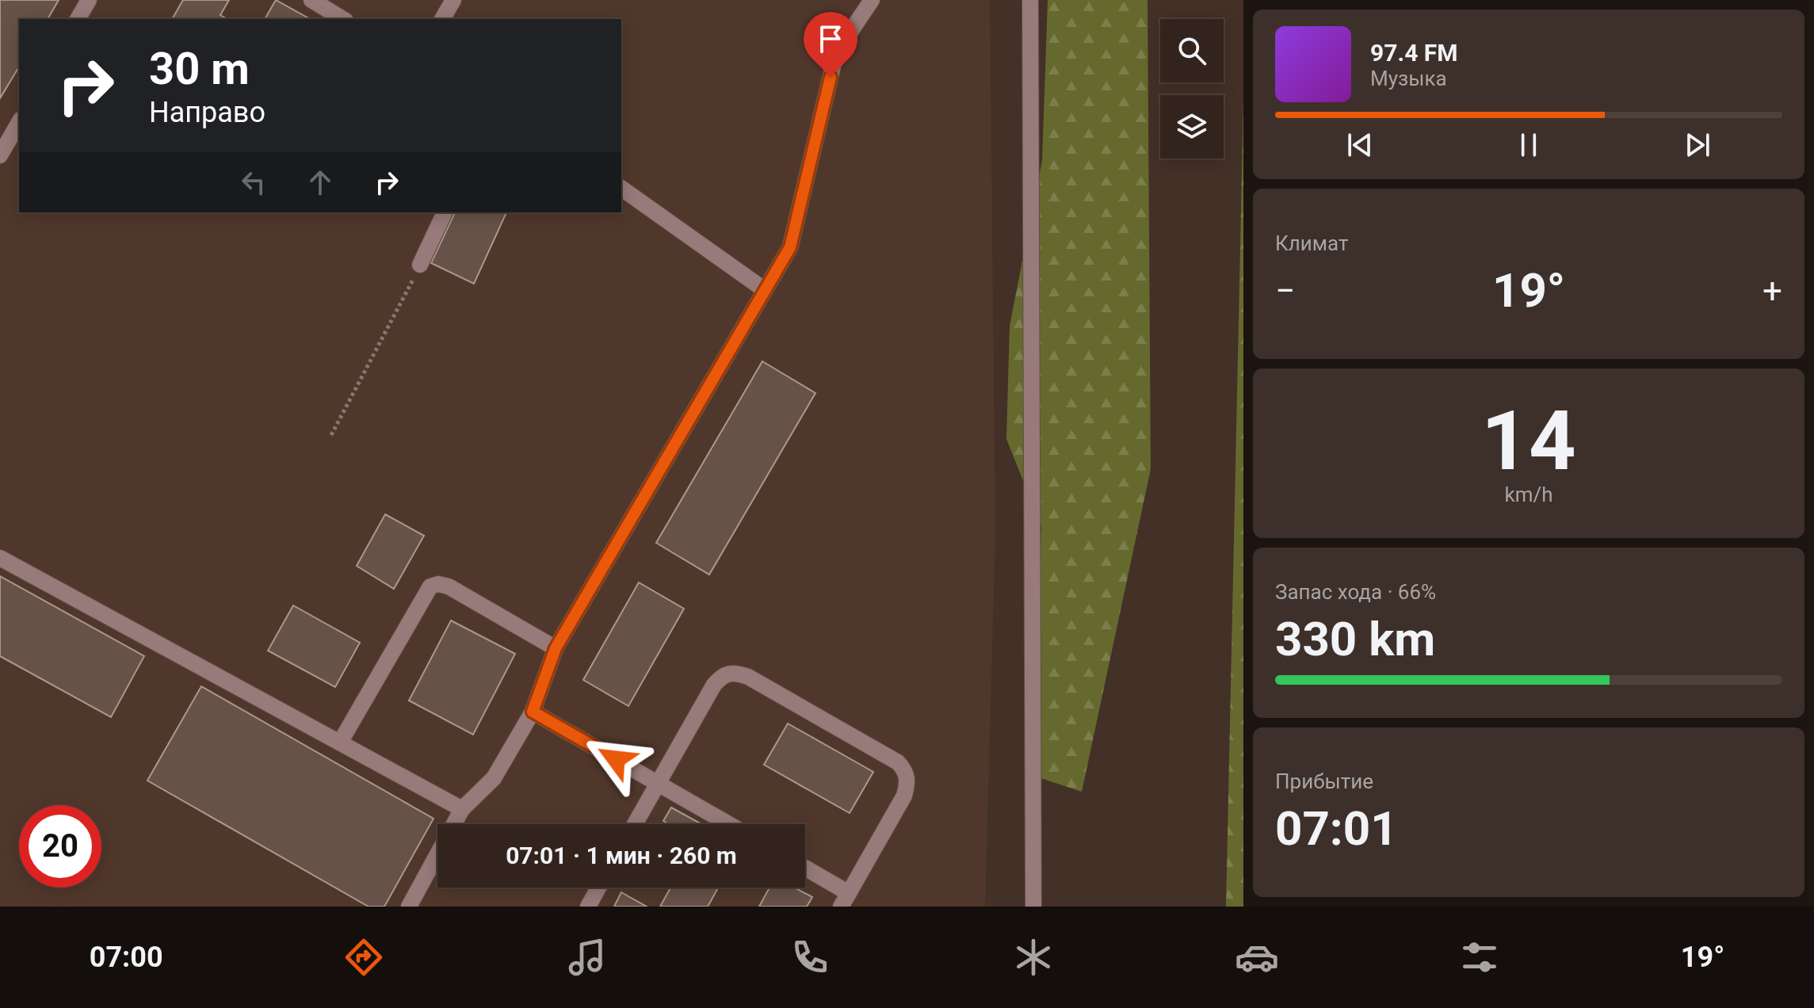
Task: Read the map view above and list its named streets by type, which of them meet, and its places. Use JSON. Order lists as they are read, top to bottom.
{
  "page": {
    "turn": ["30 m", "Направо"],
    "song": ["97.4 FM", "Музыка"],
    "tile": [
      "Климат",
      ["14", "km/h"],
      ["Запас хода · 66%", "330 km"],
      ["Прибытие", "07:01"]
    ],
    "heat": ["−", "19°", "+"],
    "limit": "20",
    "trip": "07:01 · 1 мин · 260 m",
    "tabs": ["07:00", "19°"]
  }
}
